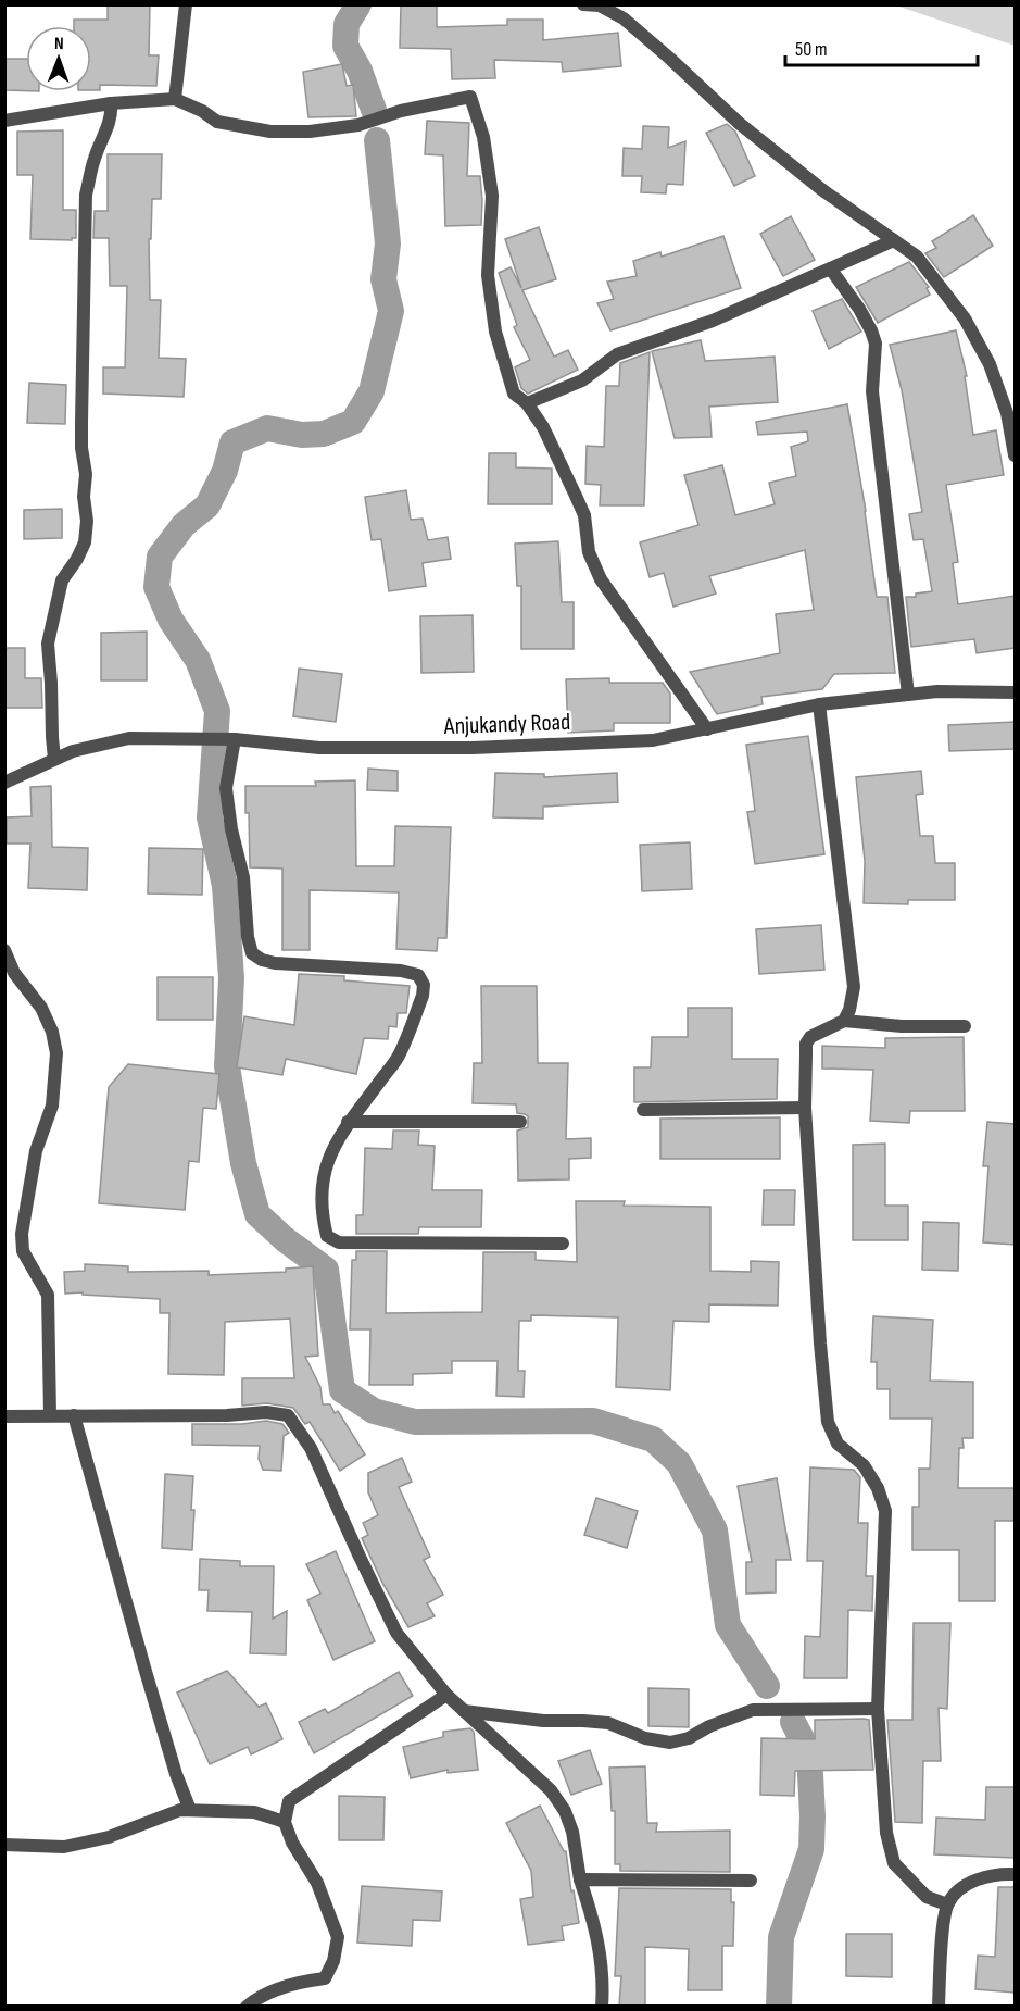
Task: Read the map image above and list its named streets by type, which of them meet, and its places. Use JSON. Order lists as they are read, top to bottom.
{
  "streets": {
    "street": ["Anjukandy Road"]
  },
  "scale_bar": "50 m",
  "north": "top"
}
